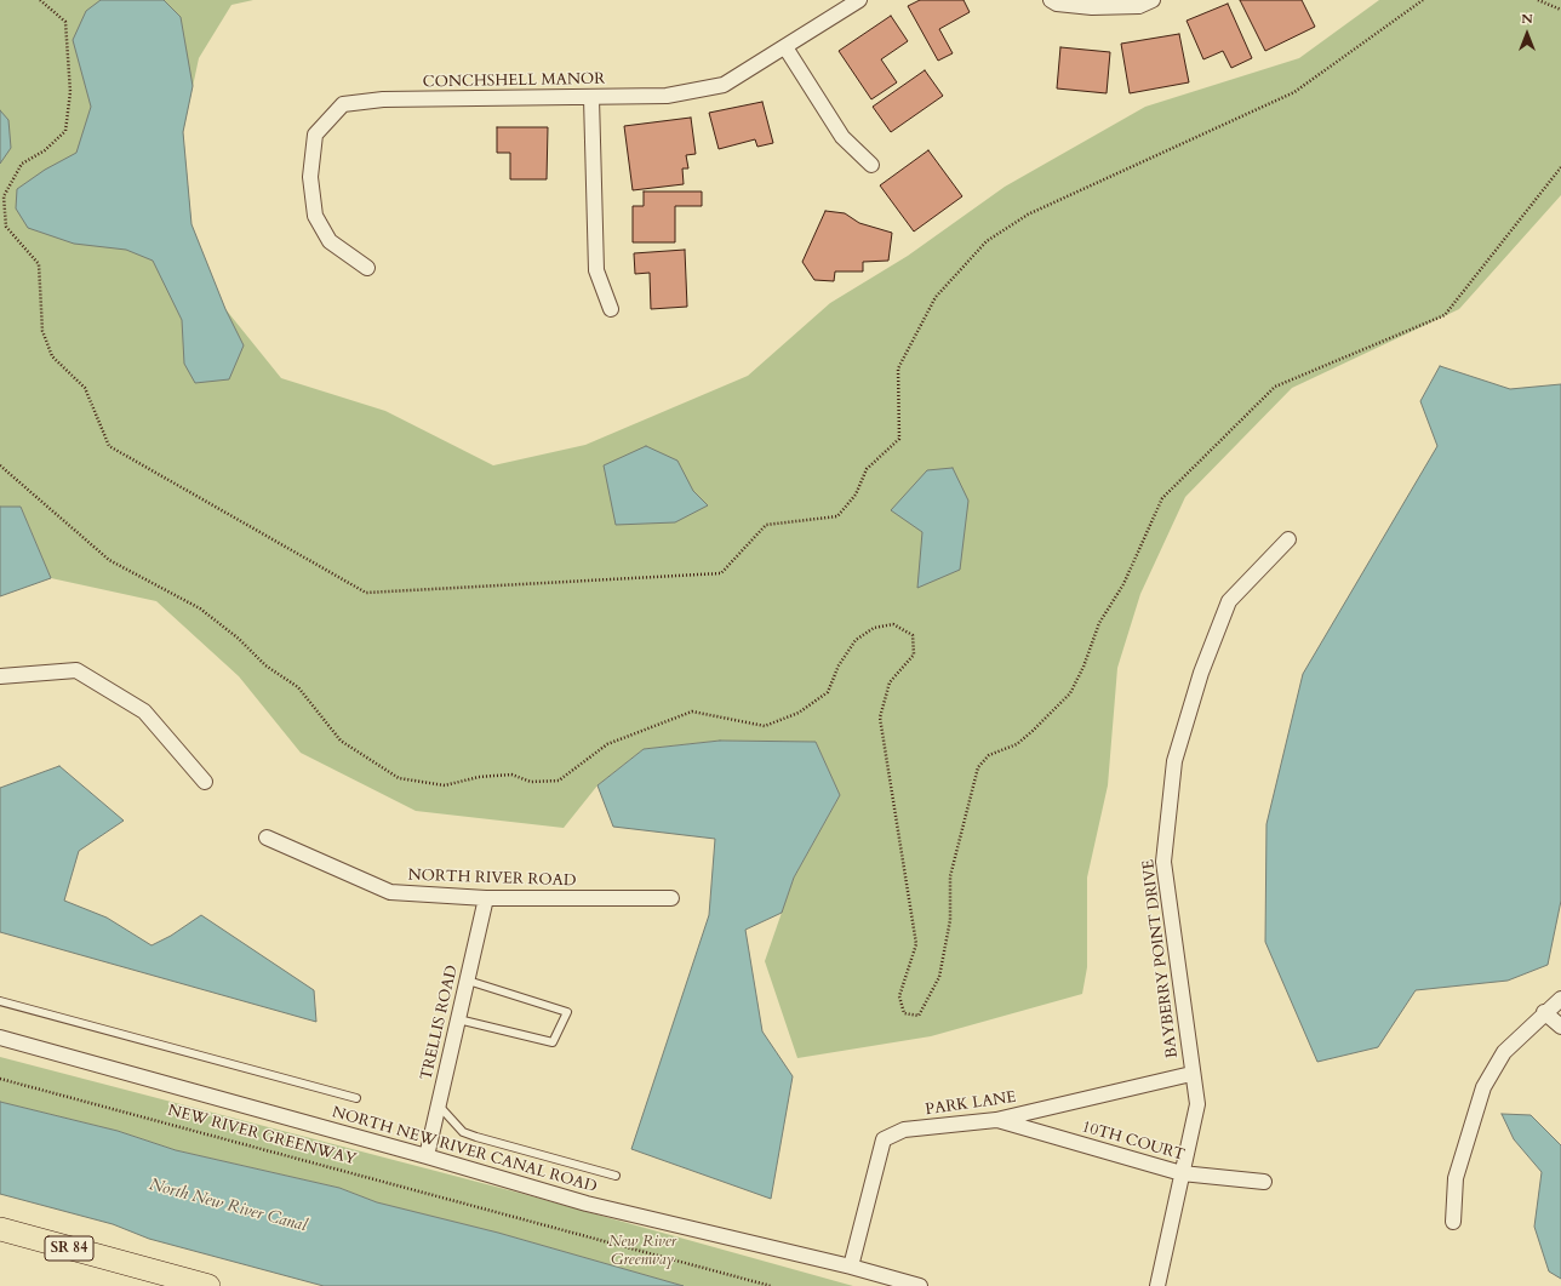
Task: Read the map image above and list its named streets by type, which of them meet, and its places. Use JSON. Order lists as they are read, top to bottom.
{
  "streets": {
    "main road": ["SR 84"],
    "street": [
      "CONCHSHELL MANOR",
      "NORTH RIVER ROAD",
      "BAYBERRY POINT DRIVE",
      "TRELLIS ROAD",
      "PARK LANE",
      "10TH COURT",
      "NORTH NEW RIVER CANAL ROAD"
    ],
    "path": ["NEW RIVER GREENWAY"]
  },
  "crossings": [
    ["NORTH RIVER ROAD", "TRELLIS ROAD"],
    ["BAYBERRY POINT DRIVE", "PARK LANE"],
    ["BAYBERRY POINT DRIVE", "10TH COURT"],
    ["TRELLIS ROAD", "NORTH NEW RIVER CANAL ROAD"],
    ["PARK LANE", "10TH COURT"],
    ["PARK LANE", "NORTH NEW RIVER CANAL ROAD"]
  ],
  "water": ["North New River Canal"],
  "parks": ["New River Greenway"],
  "north": "top"
}
